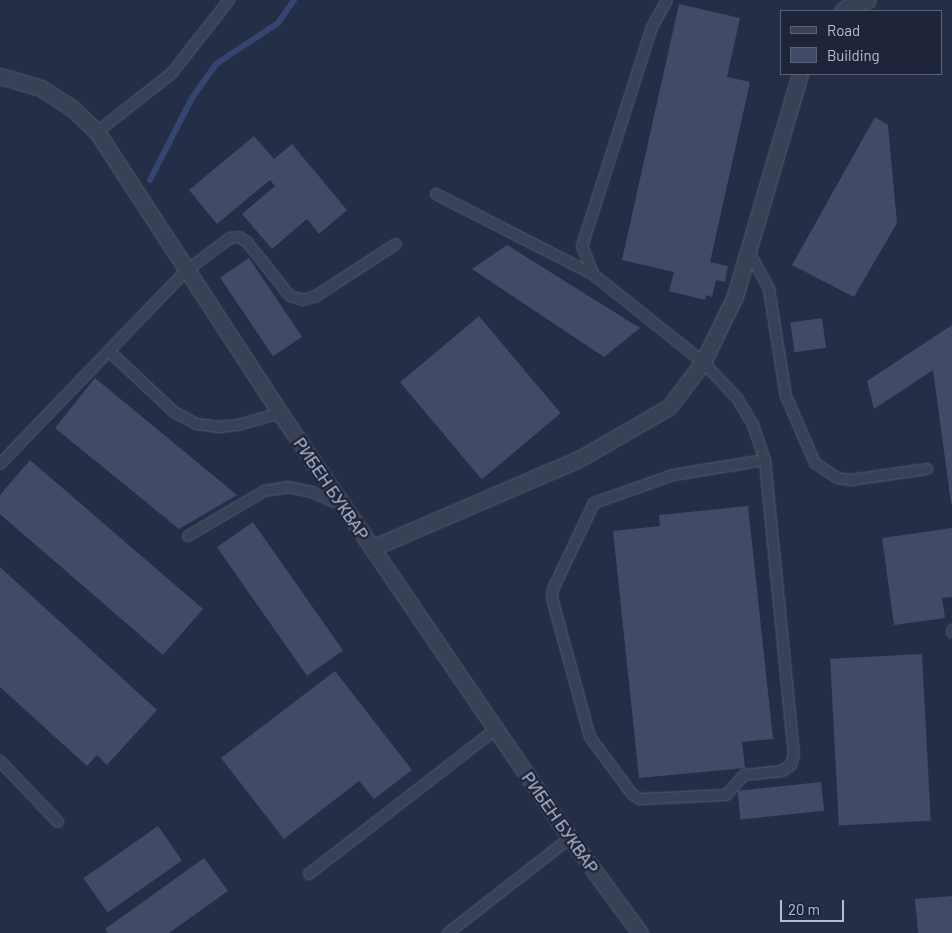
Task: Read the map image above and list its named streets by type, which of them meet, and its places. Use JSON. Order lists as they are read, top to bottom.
{
  "streets": {
    "street": ["РИБЕН БУКВАР"]
  },
  "legend": ["Road", "Building"],
  "scale_bar": "20 m"
}
